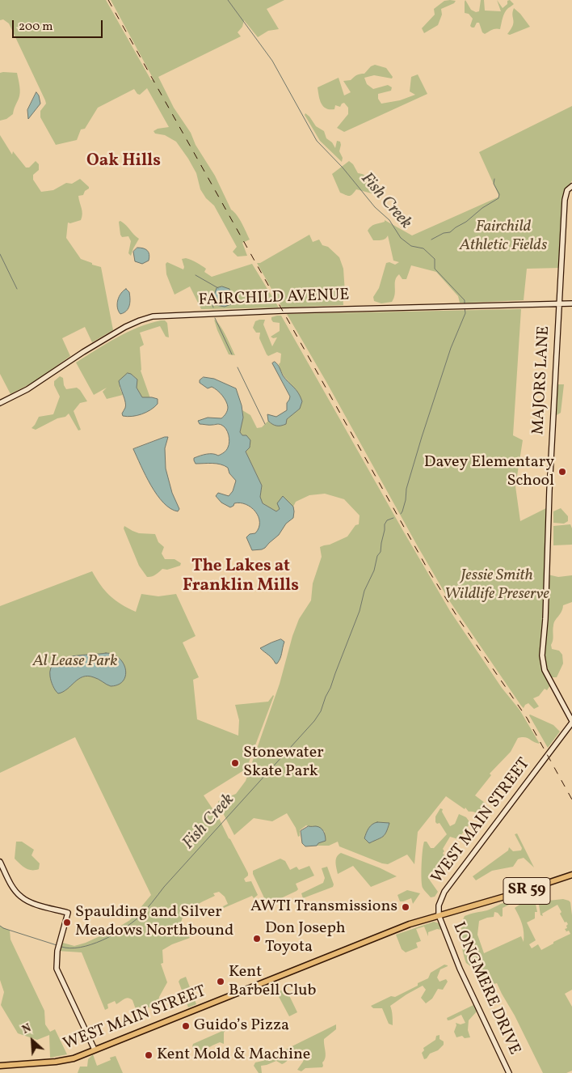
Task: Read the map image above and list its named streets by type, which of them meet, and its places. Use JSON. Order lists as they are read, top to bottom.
{
  "streets": {
    "main road": ["WEST MAIN STREET", "SR 59"],
    "street": ["FAIRCHILD AVENUE", "MAJORS LANE", "LONGMERE DRIVE"]
  },
  "crossings": [
    ["FAIRCHILD AVENUE", "MAJORS LANE"],
    ["MAJORS LANE", "WEST MAIN STREET"],
    ["WEST MAIN STREET", "SR 59"],
    ["WEST MAIN STREET", "LONGMERE DRIVE"],
    ["SR 59", "LONGMERE DRIVE"]
  ],
  "districts": ["Oak Hills", "The Lakes at Franklin Mills"],
  "water": ["Fish Creek"],
  "parks": ["Fairchild Athletic Fields", "Jessie Smith Wildlife Preserve", "Al Lease Park"],
  "places": [
    "Davey Elementary School",
    "Stonewater Skate Park",
    "AWTI Transmissions",
    "Spaulding and Silver Meadows Northbound",
    "Don Joseph Toyota",
    "Kent Barbell Club",
    "Guido’s Pizza",
    "Kent Mold & Machine"
  ],
  "scale_bar": "200 m",
  "north": "top left"
}
